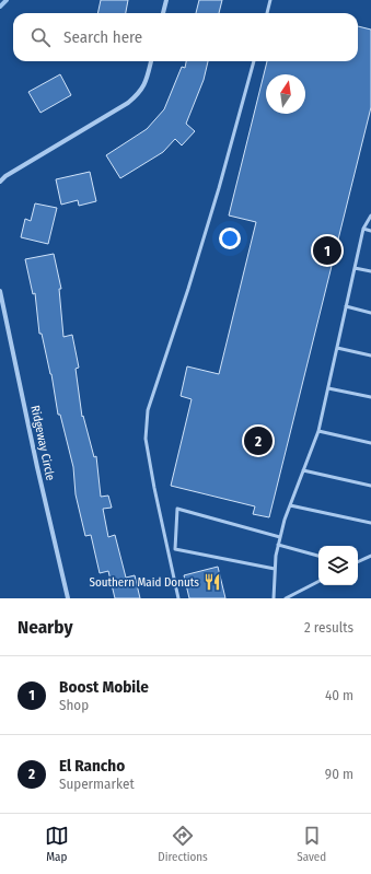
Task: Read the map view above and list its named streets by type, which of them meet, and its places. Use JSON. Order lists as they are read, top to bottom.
{
  "streets": {
    "street": ["Ridgeway Circle"]
  },
  "places": {
    "restaurant": ["Southern Maid Donuts"]
  },
  "north": "top",
  "page": {
    "search": "Search here",
    "pins": ["1", "2"],
    "heading": ["Nearby", "2 results"],
    "list": [
      {
        "mark": "1",
        "name": "Boost Mobile",
        "note": "Shop",
        "value": "40 m"
      },
      {
        "mark": "2",
        "name": "El Rancho",
        "note": "Supermarket",
        "value": "90 m"
      }
    ],
    "nav": ["Map", "Directions", "Saved"]
  }
}
